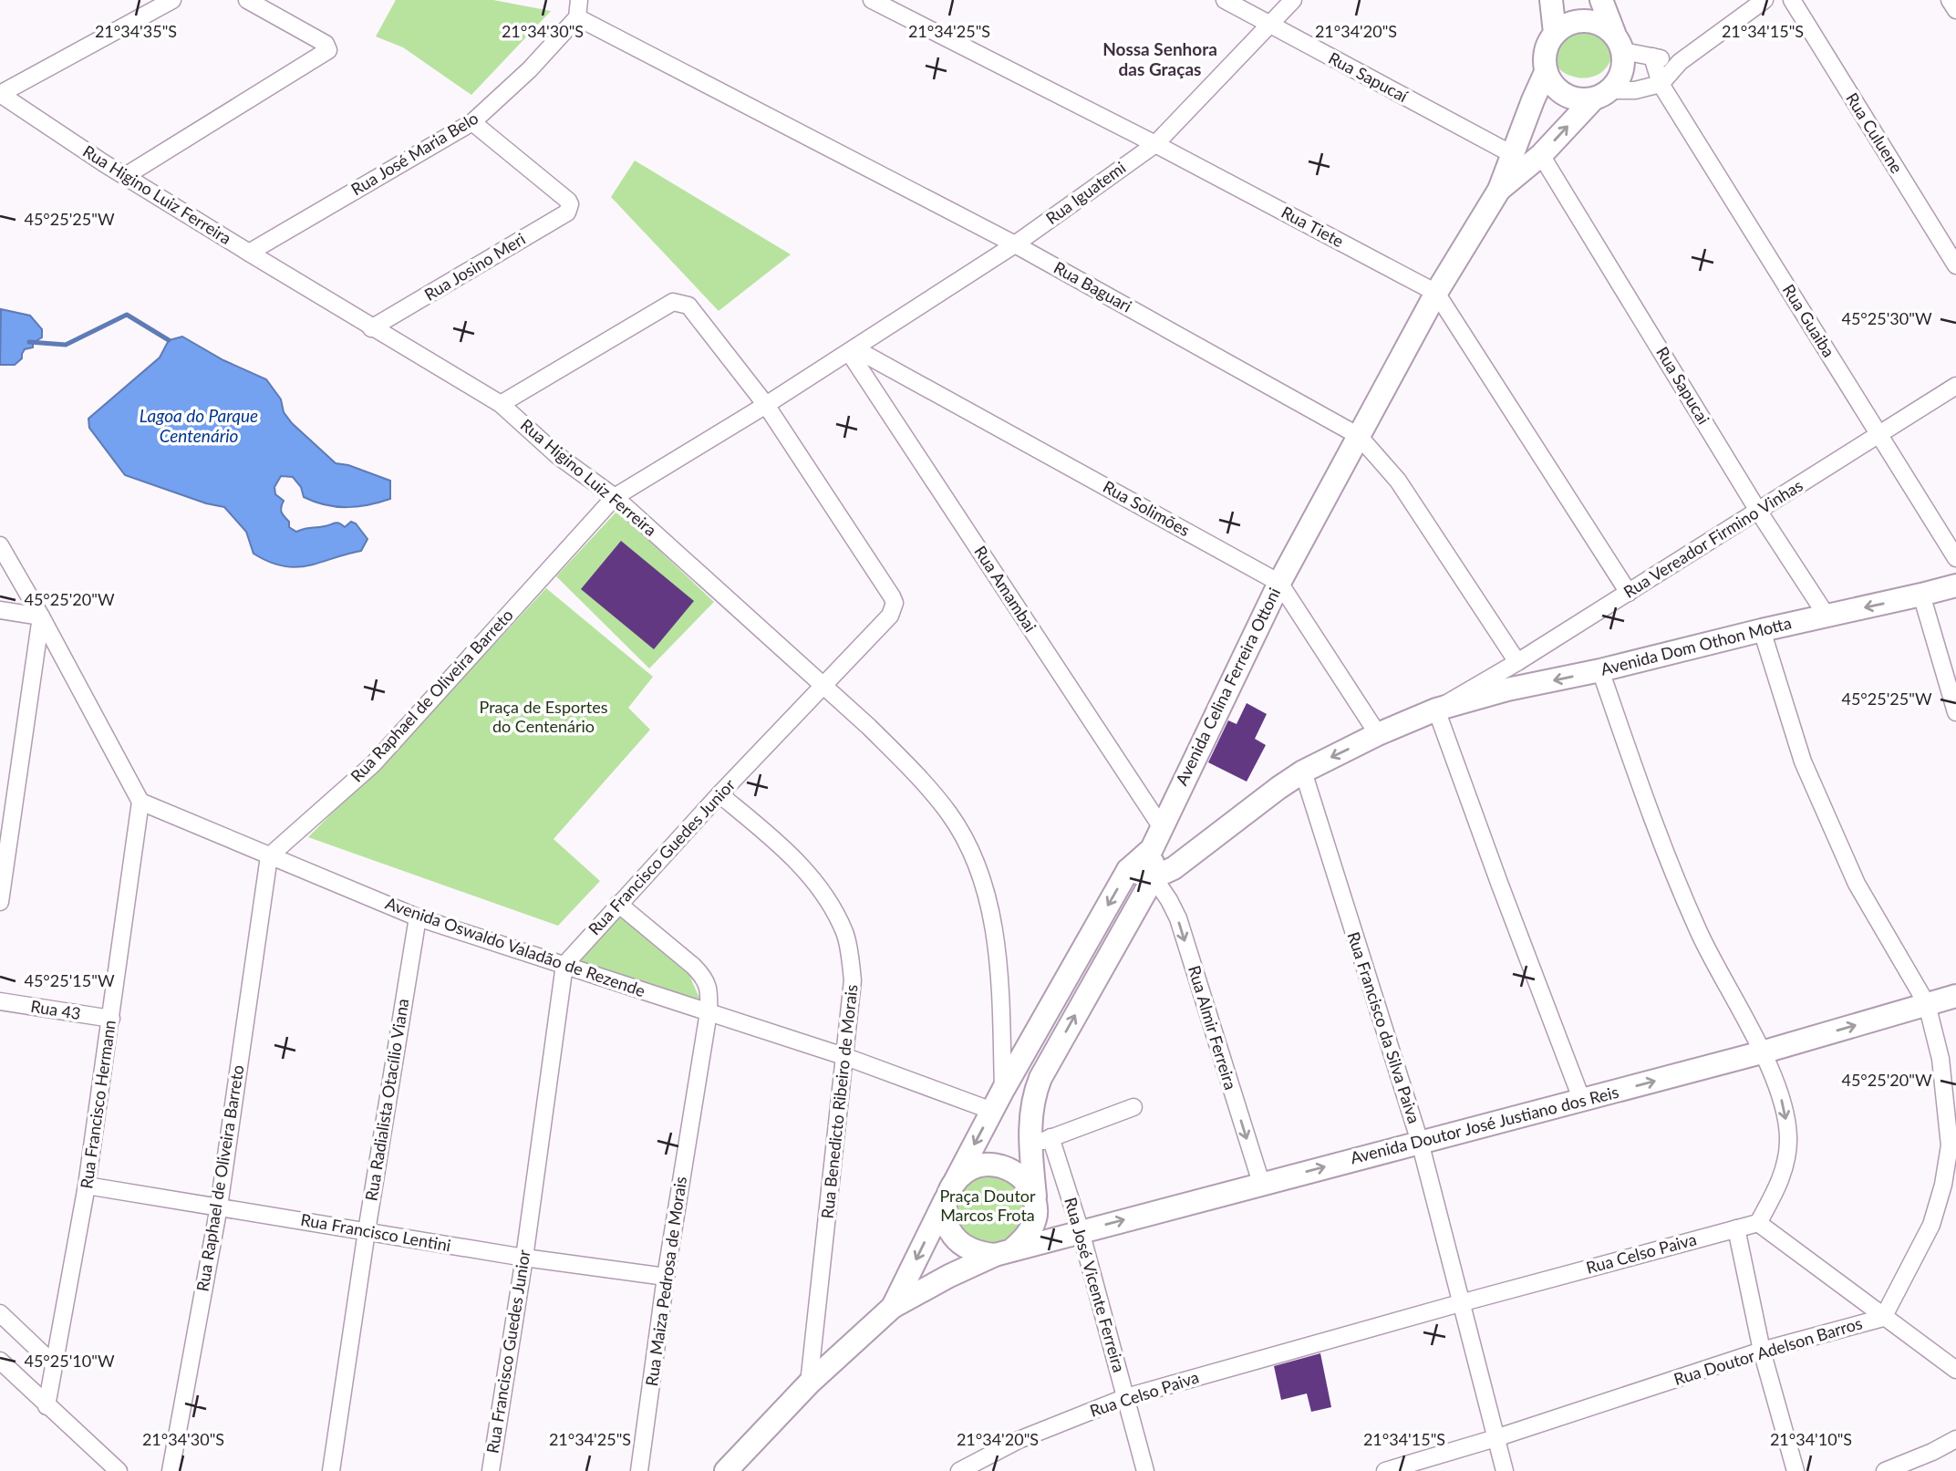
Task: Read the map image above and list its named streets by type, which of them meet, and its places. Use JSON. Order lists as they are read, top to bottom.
{
  "streets": {
    "main road": ["Avenida Dom Othon Motta", "Avenida Celina Ferreira Ottoni", "Avenida Doutor José Justiano dos Reis"],
    "street": [
      "Rua Sapucaí",
      "Rua Culuene",
      "Rua José Maria Belo",
      "Rua Iguatemi",
      "Rua Higino Luiz Ferreira",
      "Rua Tiete",
      "Rua Josino Meri",
      "Rua Baguari",
      "Rua Guaiba",
      "Rua Sapucai",
      "Rua Solimões",
      "Rua Vereador Firmino Vinhas",
      "Rua Amambai",
      "Rua Raphael de Oliveira Barreto",
      "Rua Francisco Guedes Junior",
      "Avenida Oswaldo Valadão de Rezende",
      "Rua 43",
      "Rua Almir Ferreira",
      "Rua Francisco da Silva Paiva",
      "Rua Radialista Otacílio Viana",
      "Rua Benedicto Ribeiro de Morais",
      "Rua Francisco Hermann",
      "Rua Francisco Lentini",
      "Rua Celso Paiva",
      "Rua Maiza Pedrosa de Morais",
      "Rua José Vicente Ferreira",
      "Rua Doutor Adelson Barros"
    ]
  },
  "crossings": [
    ["Rua Sapucaí", "Rua Iguatemi"],
    ["Rua Sapucaí", "Avenida Celina Ferreira Ottoni"],
    ["Rua José Maria Belo", "Rua Higino Luiz Ferreira"],
    ["Rua José Maria Belo", "Rua Josino Meri"],
    ["Rua José Maria Belo", "Rua Baguari"],
    ["Rua Iguatemi", "Rua Tiete"],
    ["Rua Iguatemi", "Rua Baguari"],
    ["Rua Iguatemi", "Rua Solimões"],
    ["Rua Iguatemi", "Rua Amambai"],
    ["Rua Iguatemi", "Rua Raphael de Oliveira Barreto"],
    ["Rua Higino Luiz Ferreira", "Rua Josino Meri"],
    ["Rua Higino Luiz Ferreira", "Avenida Celina Ferreira Ottoni"],
    ["Rua Higino Luiz Ferreira", "Rua Raphael de Oliveira Barreto"],
    ["Rua Higino Luiz Ferreira", "Rua Francisco Guedes Junior"],
    ["Rua Tiete", "Rua Vereador Firmino Vinhas"],
    ["Rua Tiete", "Avenida Celina Ferreira Ottoni"],
    ["Rua Baguari", "Rua Vereador Firmino Vinhas"],
    ["Rua Baguari", "Avenida Celina Ferreira Ottoni"],
    ["Rua Guaiba", "Rua Vereador Firmino Vinhas"],
    ["Rua Sapucai", "Rua Vereador Firmino Vinhas"],
    ["Rua Sapucai", "Avenida Dom Othon Motta"],
    ["Rua Sapucai", "Avenida Celina Ferreira Ottoni"],
    ["Rua Solimões", "Rua Amambai"],
    ["Rua Solimões", "Avenida Dom Othon Motta"],
    ["Rua Solimões", "Avenida Celina Ferreira Ottoni"],
    ["Rua Solimões", "Rua Raphael de Oliveira Barreto"],
    ["Rua Vereador Firmino Vinhas", "Avenida Dom Othon Motta"],
    ["Rua Amambai", "Avenida Celina Ferreira Ottoni"],
    ["Rua Amambai", "Rua Raphael de Oliveira Barreto"],
    ["Avenida Dom Othon Motta", "Rua Almir Ferreira"],
    ["Avenida Dom Othon Motta", "Rua Francisco da Silva Paiva"],
    ["Avenida Dom Othon Motta", "Rua Doutor Adelson Barros"],
    ["Avenida Celina Ferreira Ottoni", "Avenida Oswaldo Valadão de Rezende"],
    ["Avenida Celina Ferreira Ottoni", "Rua Benedicto Ribeiro de Morais"],
    ["Avenida Celina Ferreira Ottoni", "Avenida Doutor José Justiano dos Reis"],
    ["Rua Raphael de Oliveira Barreto", "Rua Francisco Guedes Junior"],
    ["Rua Raphael de Oliveira Barreto", "Avenida Oswaldo Valadão de Rezende"],
    ["Rua Raphael de Oliveira Barreto", "Rua Francisco Lentini"],
    ["Rua Francisco Guedes Junior", "Avenida Oswaldo Valadão de Rezende"],
    ["Rua Francisco Guedes Junior", "Rua Benedicto Ribeiro de Morais"],
    ["Rua Francisco Guedes Junior", "Rua Francisco Lentini"],
    ["Rua Francisco Guedes Junior", "Rua Maiza Pedrosa de Morais"],
    ["Avenida Oswaldo Valadão de Rezende", "Rua Radialista Otacílio Viana"],
    ["Avenida Oswaldo Valadão de Rezende", "Rua Benedicto Ribeiro de Morais"],
    ["Avenida Oswaldo Valadão de Rezende", "Rua Francisco Hermann"],
    ["Avenida Oswaldo Valadão de Rezende", "Rua Maiza Pedrosa de Morais"],
    ["Rua 43", "Rua Francisco Hermann"],
    ["Rua Almir Ferreira", "Avenida Doutor José Justiano dos Reis"],
    ["Rua Francisco da Silva Paiva", "Avenida Doutor José Justiano dos Reis"],
    ["Rua Francisco da Silva Paiva", "Rua Celso Paiva"],
    ["Rua Francisco da Silva Paiva", "Rua Doutor Adelson Barros"],
    ["Rua Radialista Otacílio Viana", "Rua Francisco Lentini"],
    ["Rua Francisco Hermann", "Rua Francisco Lentini"],
    ["Avenida Doutor José Justiano dos Reis", "Rua José Vicente Ferreira"],
    ["Avenida Doutor José Justiano dos Reis", "Rua Doutor Adelson Barros"],
    ["Rua Francisco Lentini", "Rua Maiza Pedrosa de Morais"],
    ["Rua Celso Paiva", "Rua José Vicente Ferreira"]
  ],
  "one_way": ["Avenida Dom Othon Motta", "Rua Almir Ferreira", "Avenida Doutor José Justiano dos Reis"],
  "districts": ["Nossa Senhora das Graças"],
  "water": ["Lagoa do Parque Centenário"],
  "parks": ["Praça de Esportes do Centenário", "Praça Doutor Marcos Frota"],
  "coordinates": [
    "21°34'35\"S",
    "21°34'30\"S",
    "21°34'25\"S",
    "21°34'20\"S",
    "21°34'15\"S",
    "45°25'25\"W",
    "45°25'30\"W",
    "45°25'20\"W",
    "45°25'15\"W",
    "45°25'10\"W",
    "21°34'10\"S"
  ]
}
